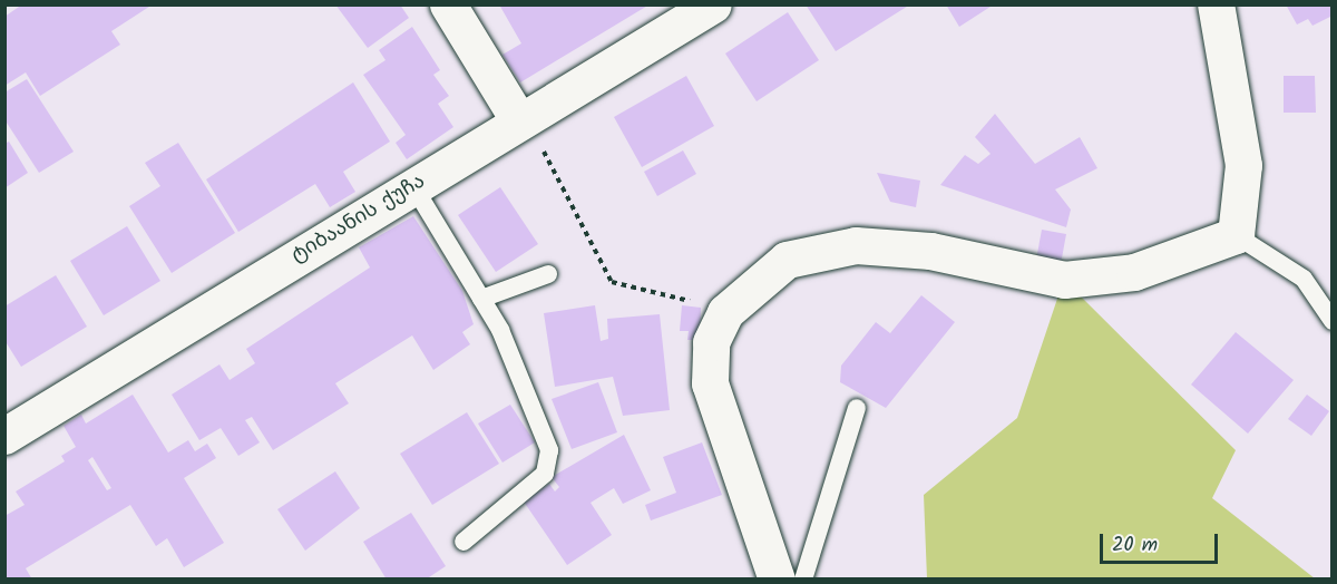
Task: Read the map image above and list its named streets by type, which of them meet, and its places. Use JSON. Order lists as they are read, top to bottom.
{
  "streets": {
    "street": ["ტიბაანის ქუჩა"]
  },
  "scale_bar": "20 m"
}
